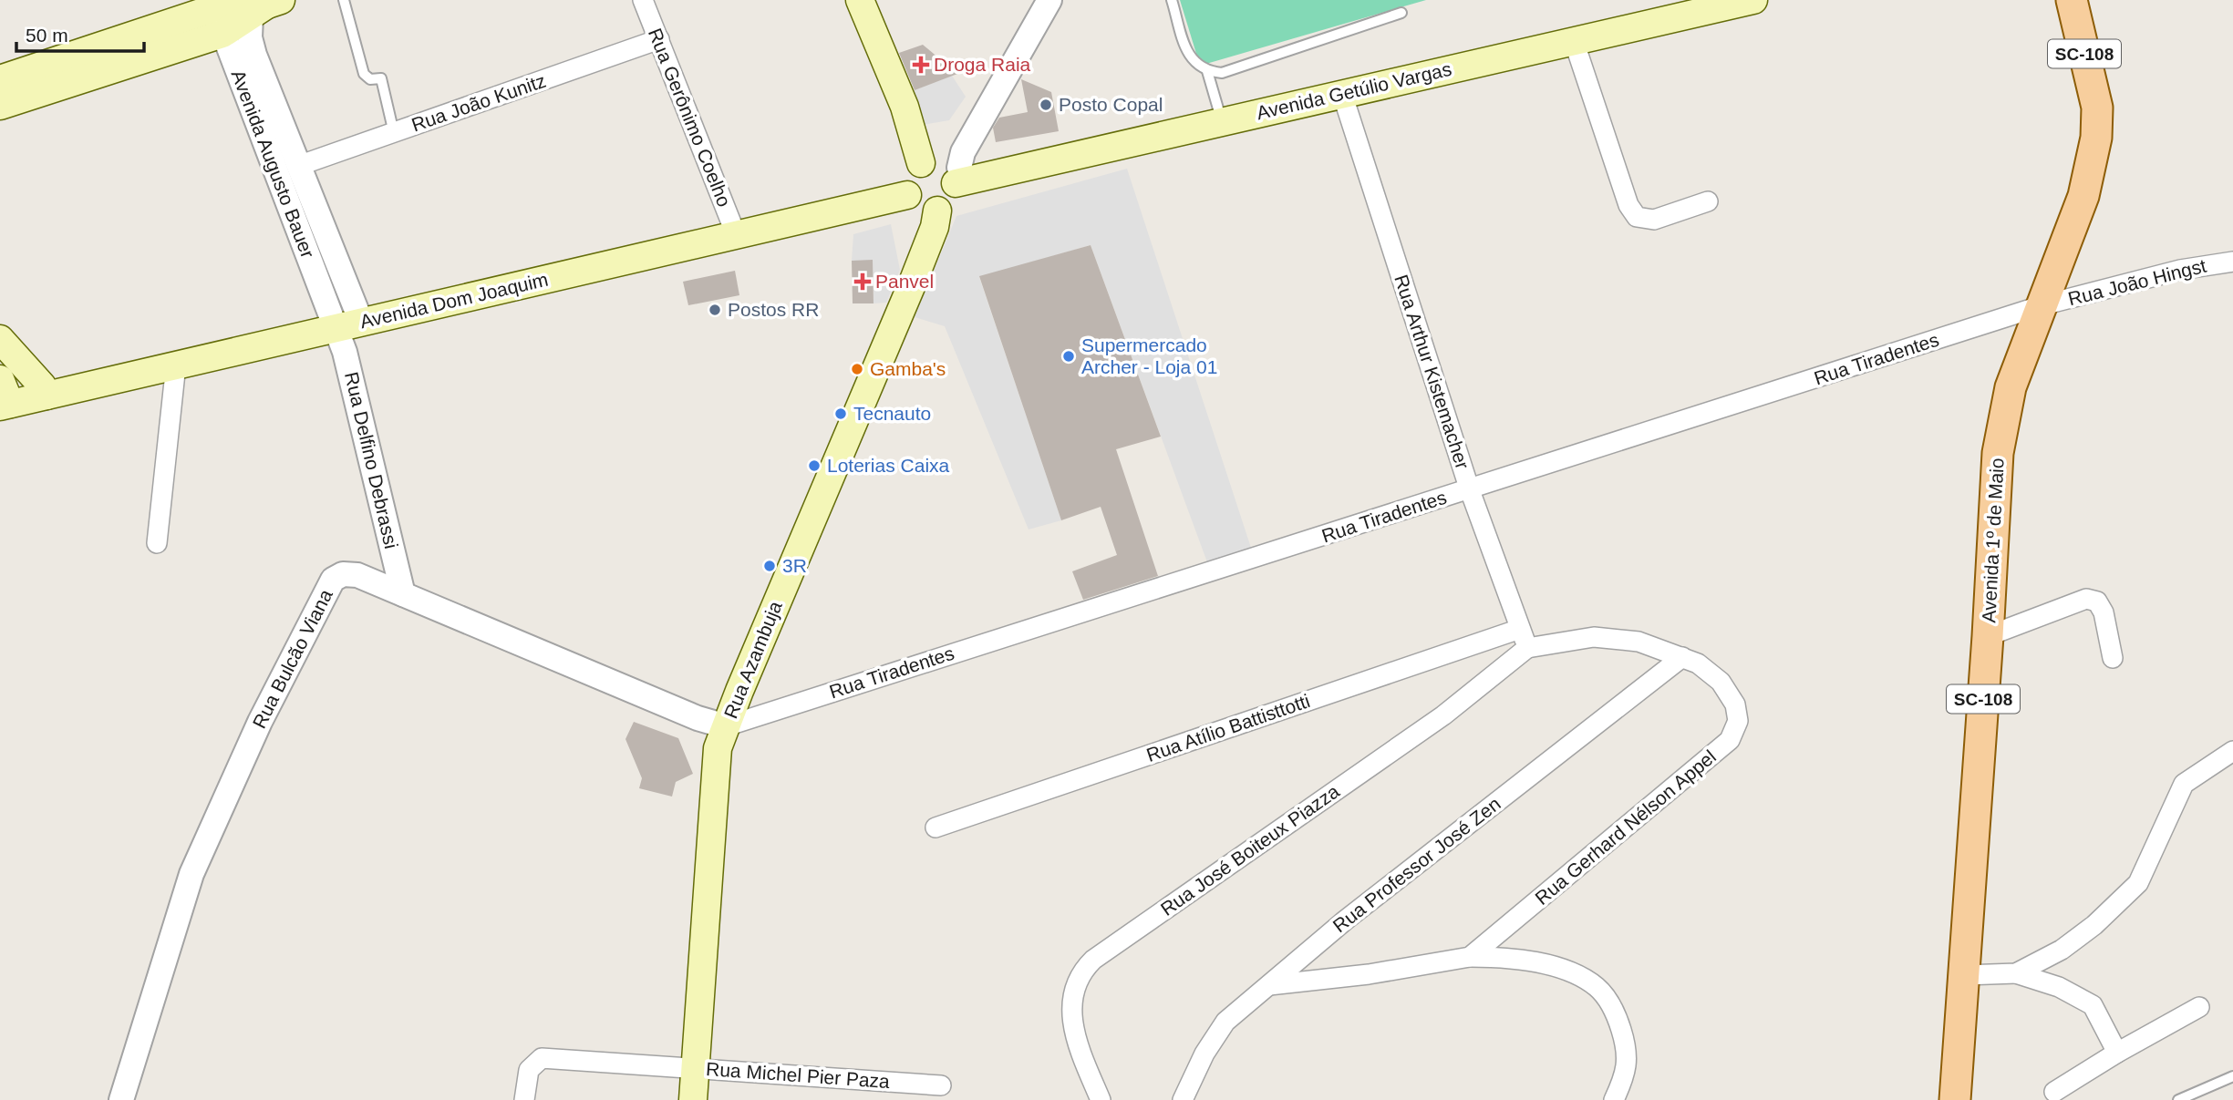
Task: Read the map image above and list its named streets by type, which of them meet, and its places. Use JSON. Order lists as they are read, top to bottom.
{
  "streets": {
    "main road": [
      "SC-108",
      "Avenida Getúlio Vargas",
      "Avenida Dom Joaquim",
      "Avenida 1º de Maio",
      "Rua Azambuja"
    ],
    "street": [
      "Rua João Kunitz",
      "Rua Gerônimo Coelho",
      "Avenida Augusto Bauer",
      "Rua João Hingst",
      "Rua Tiradentes",
      "Rua Arthur Kistemacher",
      "Rua Delfino Debrassi",
      "Rua Bulcão Viana",
      "Rua Atílio Battisttotti",
      "Rua Gerhard Nélson Appel",
      "Rua José Boiteux Piazza",
      "Rua Professor José Zen",
      "Rua Michel Pier Paza"
    ]
  },
  "crossings": [
    ["Avenida Getúlio Vargas", "Avenida Dom Joaquim"],
    ["Avenida Getúlio Vargas", "Rua Arthur Kistemacher"],
    ["Avenida Getúlio Vargas", "Rua Azambuja"],
    ["Rua João Kunitz", "Rua Gerônimo Coelho"],
    ["Rua João Kunitz", "Avenida Augusto Bauer"],
    ["Rua Gerônimo Coelho", "Avenida Dom Joaquim"],
    ["Avenida Augusto Bauer", "Avenida Dom Joaquim"],
    ["Avenida Augusto Bauer", "Rua Delfino Debrassi"],
    ["Rua João Hingst", "Rua Tiradentes"],
    ["Rua João Hingst", "Avenida 1º de Maio"],
    ["Avenida Dom Joaquim", "Rua Delfino Debrassi"],
    ["Avenida Dom Joaquim", "Rua Azambuja"],
    ["Rua Tiradentes", "Rua Arthur Kistemacher"],
    ["Rua Tiradentes", "Avenida 1º de Maio"],
    ["Rua Tiradentes", "Rua Bulcão Viana"],
    ["Rua Tiradentes", "Rua Azambuja"],
    ["Rua Arthur Kistemacher", "Rua Atílio Battisttotti"],
    ["Rua Arthur Kistemacher", "Rua Gerhard Nélson Appel"],
    ["Rua Arthur Kistemacher", "Rua José Boiteux Piazza"],
    ["Rua Delfino Debrassi", "Rua Bulcão Viana"],
    ["Rua Bulcão Viana", "Rua Azambuja"],
    ["Rua Azambuja", "Rua Michel Pier Paza"],
    ["Rua Gerhard Nélson Appel", "Rua José Boiteux Piazza"],
    ["Rua Gerhard Nélson Appel", "Rua Professor José Zen"]
  ],
  "places": {
    "health": ["Droga Raia", "Panvel"],
    "other": [
      "Posto Copal",
      "Postos RR",
      "Supermercado Archer - Loja 01",
      "Gamba's",
      "Tecnauto",
      "Loterias Caixa",
      "3R"
    ]
  },
  "scale_bar": "50 m"
}
